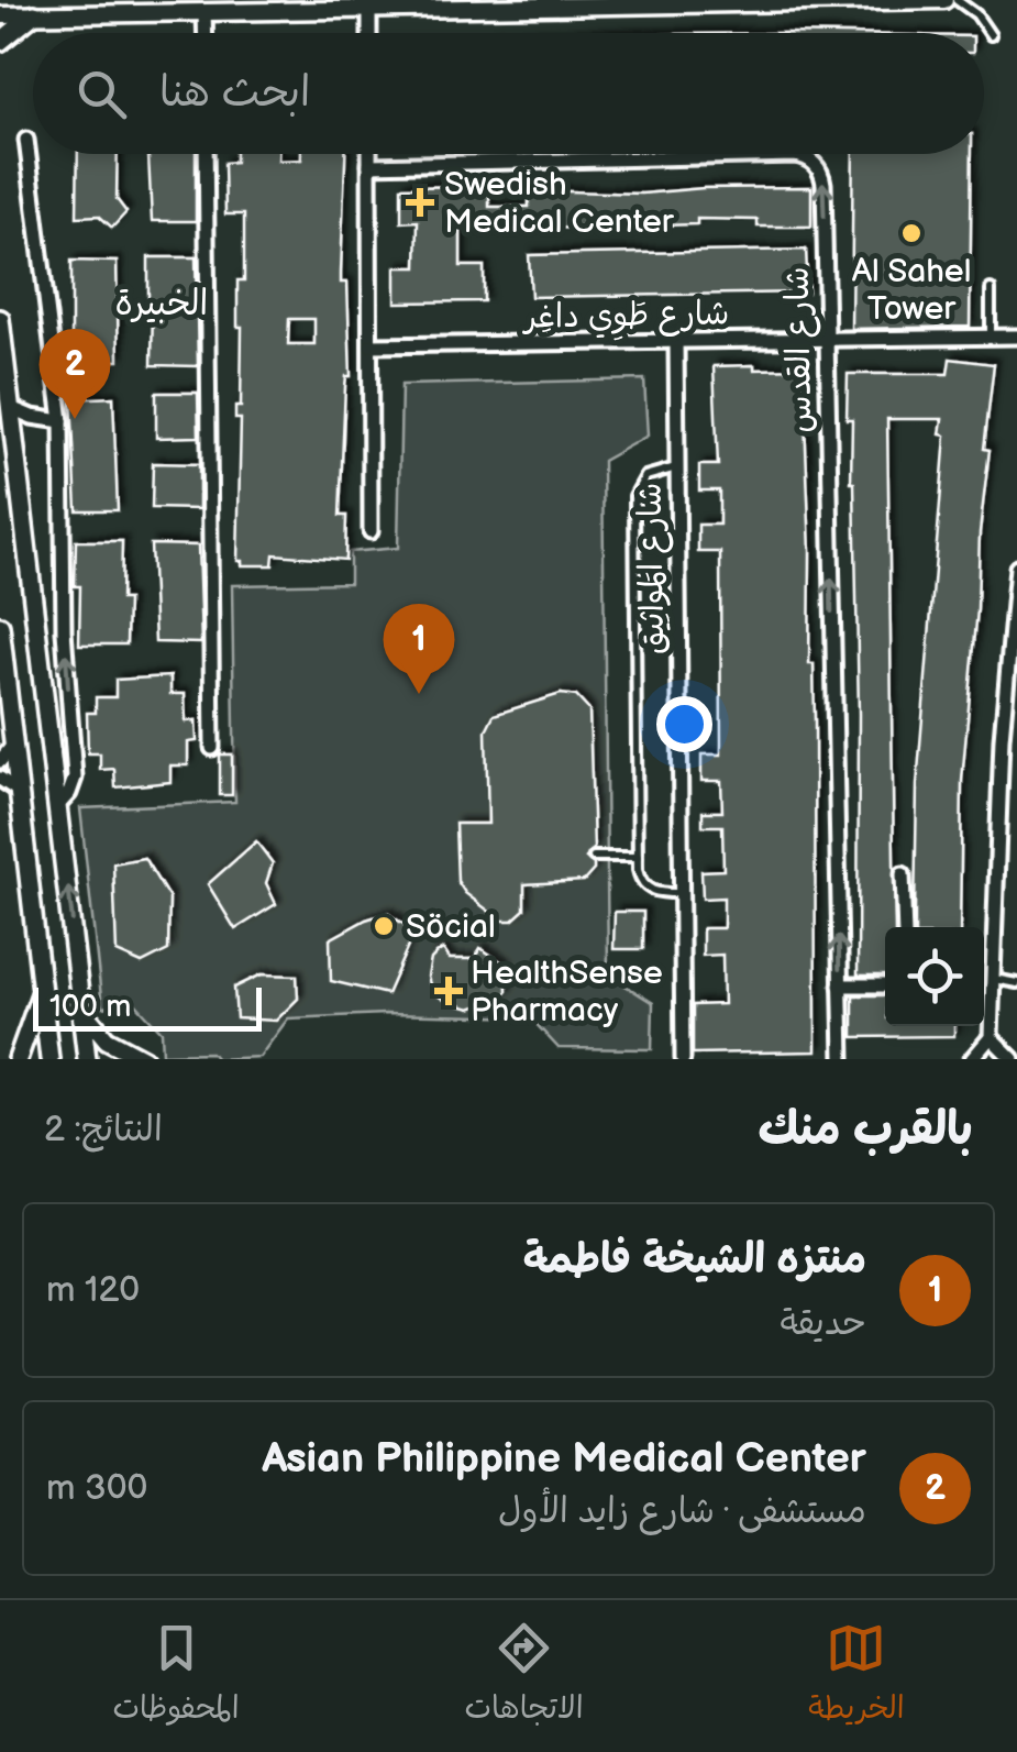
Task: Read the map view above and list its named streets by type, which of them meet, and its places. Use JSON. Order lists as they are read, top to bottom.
{
  "streets": {
    "street": ["شارع طَوِي داغِر", "شارع القدس", "شارع المَواثِيق"]
  },
  "crossings": [
    ["شارع طَوِي داغِر", "شارع القدس"],
    ["شارع طَوِي داغِر", "شارع المَواثِيق"]
  ],
  "districts": ["الخبيرة"],
  "places": {
    "health": ["Swedish Medical Center", "HealthSense Pharmacy"],
    "other": ["Al Sahel Tower", "Söcial"]
  },
  "scale_bar": "100 m",
  "page": {
    "search": "ابحث هنا",
    "pins": ["2", "1"],
    "scale": "100 m",
    "heading": ["بالقرب منك", "النتائج: 2"],
    "list": [
      {
        "mark": "1",
        "name": "منتزه الشيخة فاطمة",
        "note": "حديقة",
        "value": "120 m"
      },
      {
        "mark": "2",
        "name": "Asian Philippine Medical Center",
        "note": "مستشفى · شارع زايد الأول",
        "value": "300 m"
      }
    ],
    "nav": ["الخريطة", "الاتجاهات", "المحفوظات"]
  }
}
